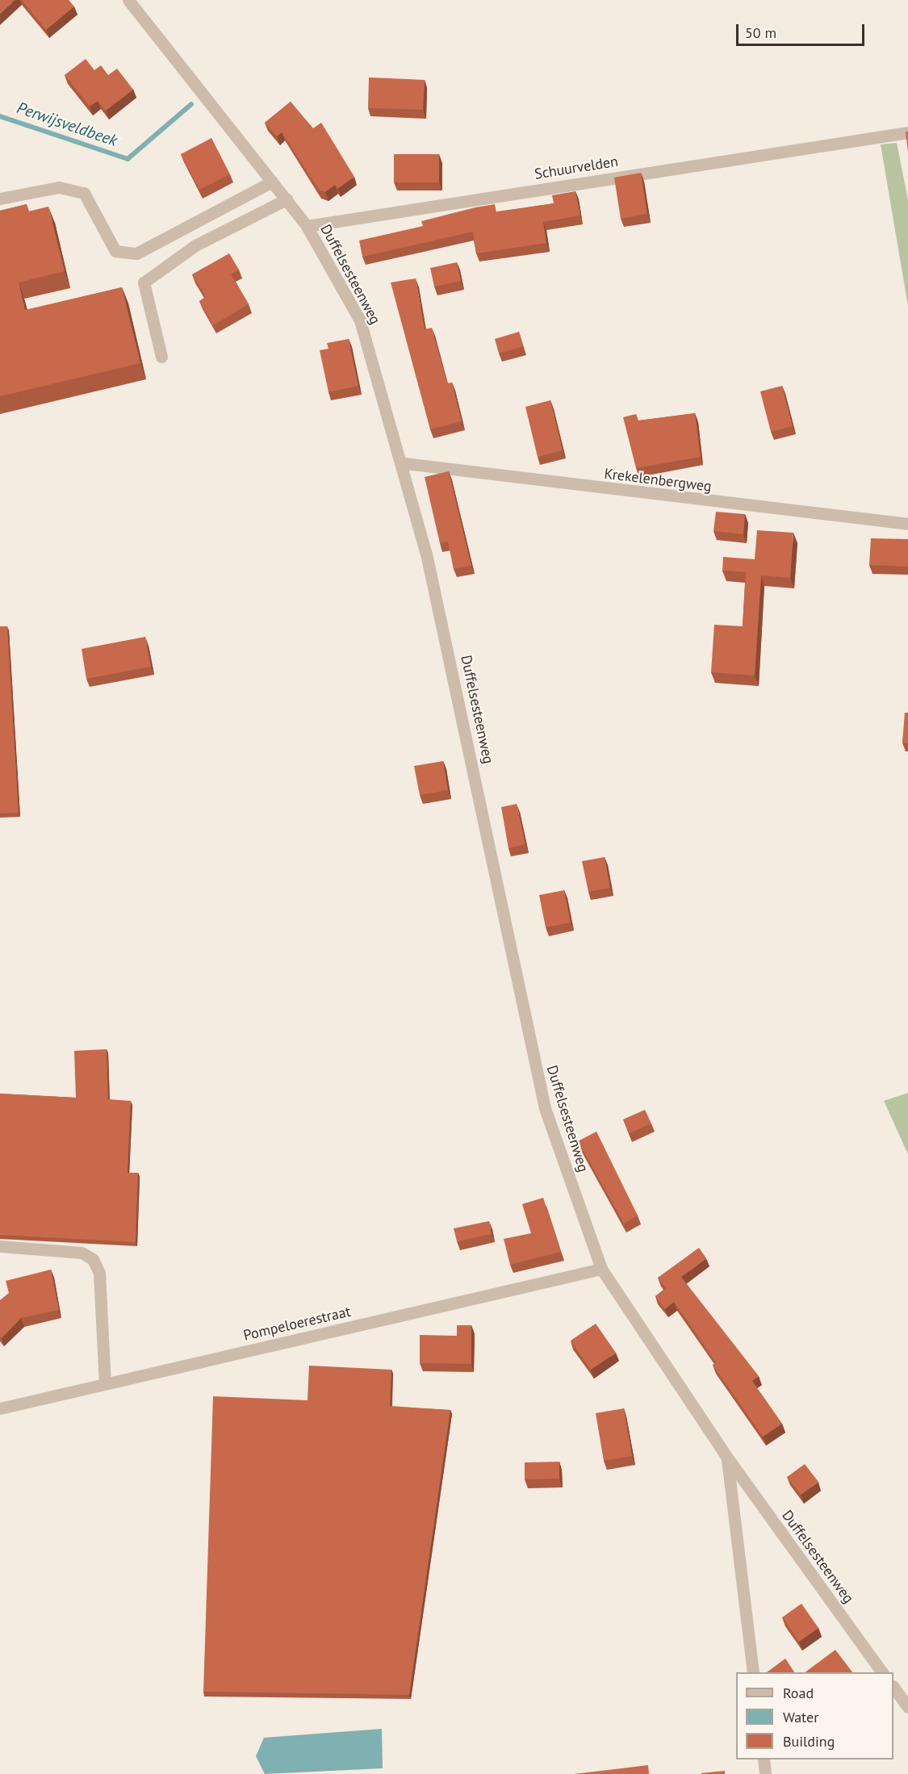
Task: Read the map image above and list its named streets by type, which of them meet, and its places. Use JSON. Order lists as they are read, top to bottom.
{
  "streets": {
    "street": [
      "Schuurvelden",
      "Duffelsesteenweg",
      "Krekelenbergweg",
      "Pompeloerestraat"
    ]
  },
  "crossings": [
    ["Schuurvelden", "Duffelsesteenweg"],
    ["Duffelsesteenweg", "Krekelenbergweg"],
    ["Duffelsesteenweg", "Pompeloerestraat"]
  ],
  "water": ["Perwijsveldbeek"],
  "legend": ["Road", "Water", "Building"],
  "scale_bar": "50 m"
}
